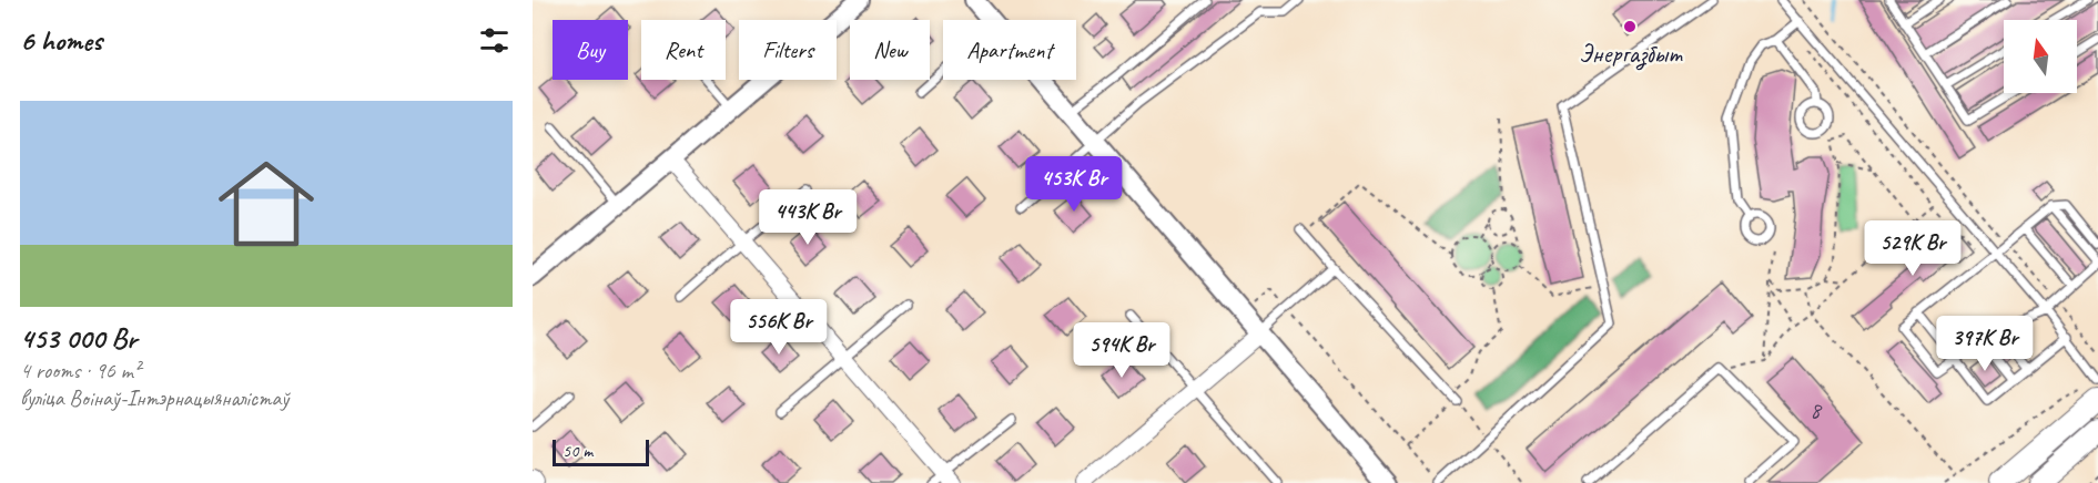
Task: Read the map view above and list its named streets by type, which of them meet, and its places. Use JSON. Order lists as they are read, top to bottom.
{
  "places": ["Энергазбыт"],
  "house_numbers": ["8"],
  "scale_bar": "50 m",
  "north": "top",
  "page": {
    "heading": "6 homes",
    "chip": [
      "Buy",
      "Rent",
      "Filters",
      "New",
      "Apartment"
    ],
    "list": [
      {
        "name": "453 000 Br",
        "note": "4 rooms · 96 m² · вуліца Воінаў-Інтэрнацыяналістаў"
      }
    ],
    "price": [
      "453K Br",
      "443K Br",
      "529K Br",
      "556K Br",
      "397K Br",
      "594K Br"
    ],
    "scale": "50 m"
  }
}
